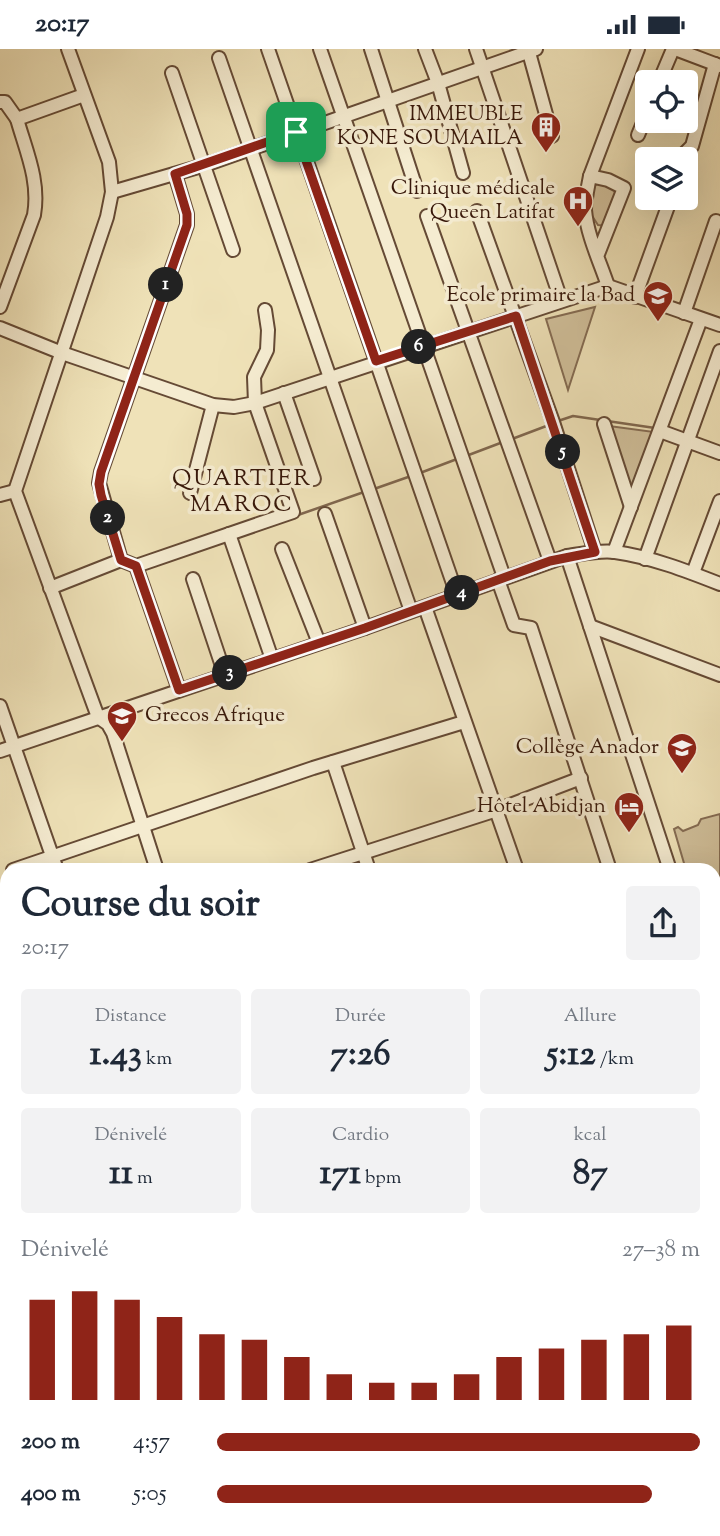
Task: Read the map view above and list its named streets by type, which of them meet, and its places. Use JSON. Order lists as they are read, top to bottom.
{
  "districts": ["QUARTIER MAROC"],
  "places": {
    "building": ["IMMEUBLE KONE SOUMAILA"],
    "hospital": ["Clinique médicale Queen Latifat"],
    "school or university": ["Ecole primaire la Bad", "Grecos Afrique", "Collège Anador"],
    "hotel": ["Hôtel Abidjan"]
  },
  "page": {
    "status": "20:17",
    "pins": [
      "1",
      "6",
      "5",
      "2",
      "4",
      "3"
    ],
    "heading": ["Course du soir", "20:17"],
    "stats": [
      ["Distance", "1.43 km"],
      ["Durée", "7:26"],
      ["Allure", "5:12 /km"],
      ["Dénivelé", "11 m"],
      ["Cardio", "171 bpm"],
      ["kcal", "87"]
    ],
    "chart": ["Dénivelé", "27–38 m"],
    "list": [
      {
        "name": "200 m",
        "note": "4:57"
      },
      {
        "name": "400 m",
        "note": "5:05"
      }
    ]
  }
}
